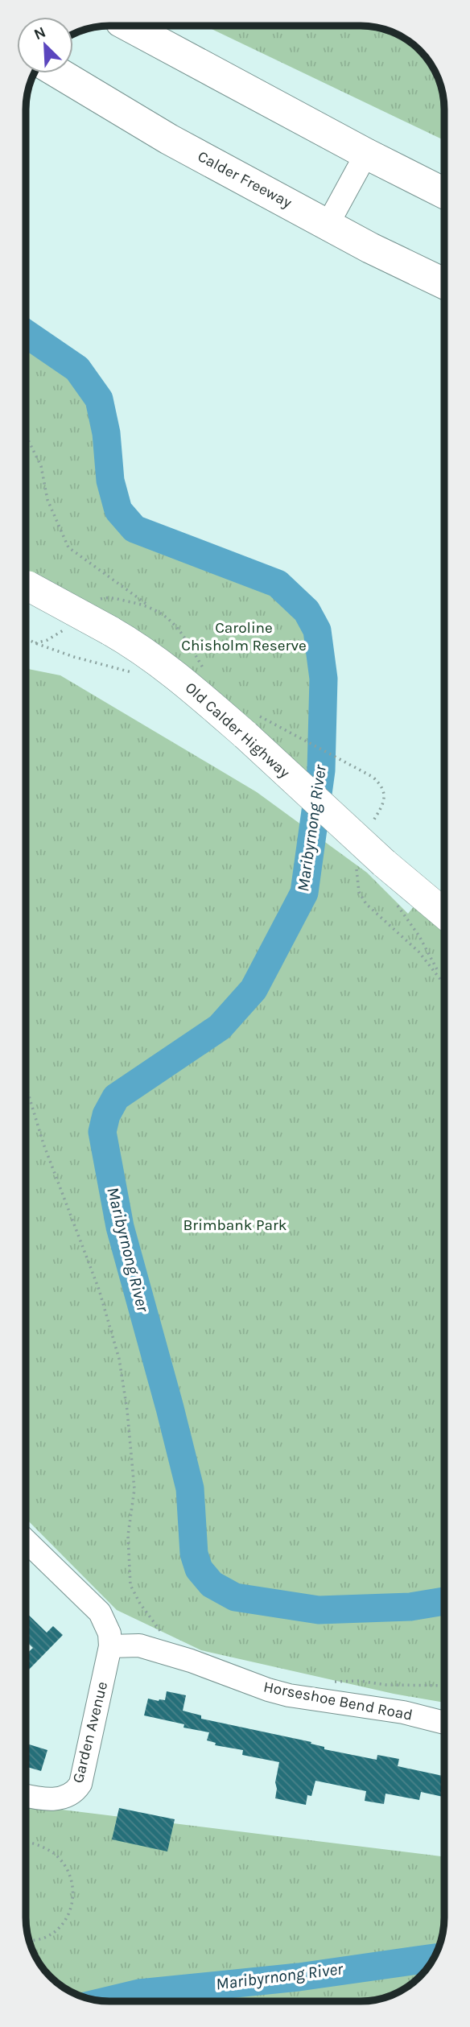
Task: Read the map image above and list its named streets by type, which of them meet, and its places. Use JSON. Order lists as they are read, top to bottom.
{
  "streets": {
    "highway": ["Calder Freeway"],
    "main road": ["Old Calder Highway"],
    "street": ["Horseshoe Bend Road", "Garden Avenue"]
  },
  "crossings": [
    ["Horseshoe Bend Road", "Garden Avenue"]
  ],
  "water": ["Maribyrnong River"],
  "parks": ["Caroline Chisholm Reserve", "Brimbank Park"],
  "north": "top left"
}
